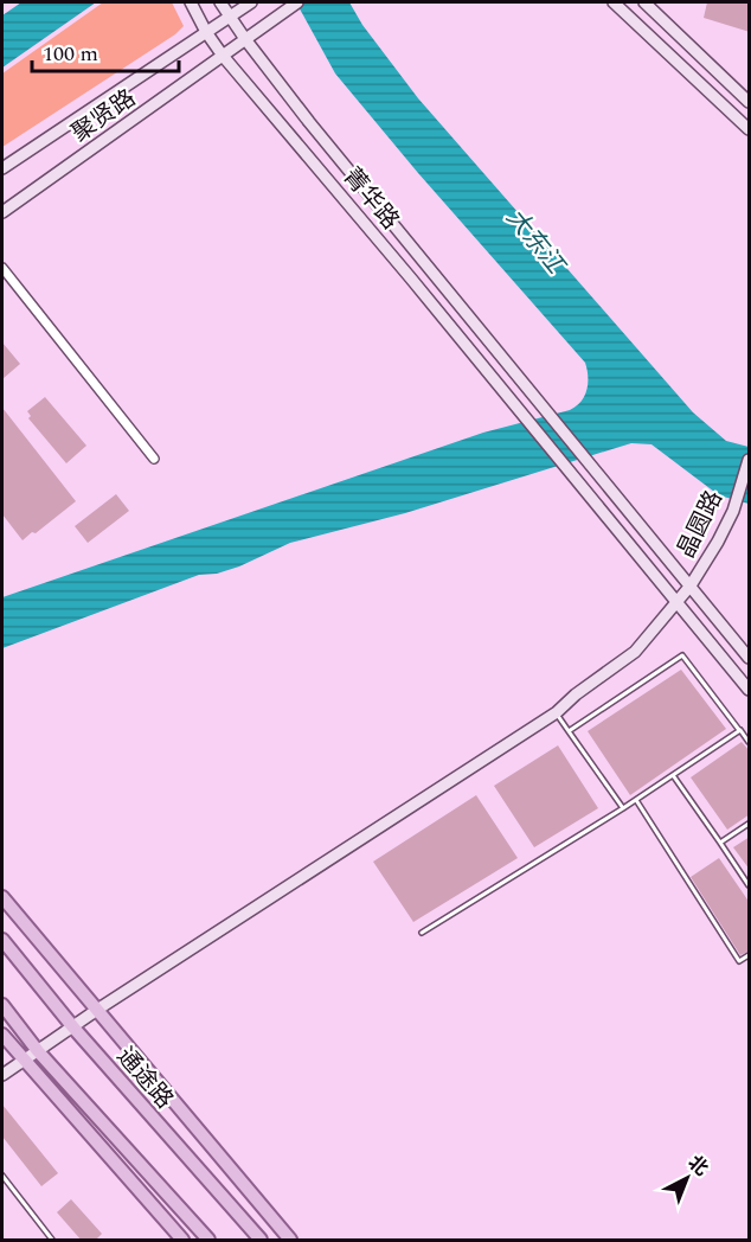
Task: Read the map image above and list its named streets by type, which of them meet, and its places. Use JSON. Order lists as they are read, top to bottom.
{
  "streets": {
    "main road": ["通途路"],
    "street": ["聚贤路", "菁华路", "晶圆路"]
  },
  "crossings": [
    ["聚贤路", "菁华路"],
    ["菁华路", "晶圆路"],
    ["晶圆路", "通途路"]
  ],
  "water": ["大东江"],
  "scale_bar": "100 m",
  "north": "top right"
}
